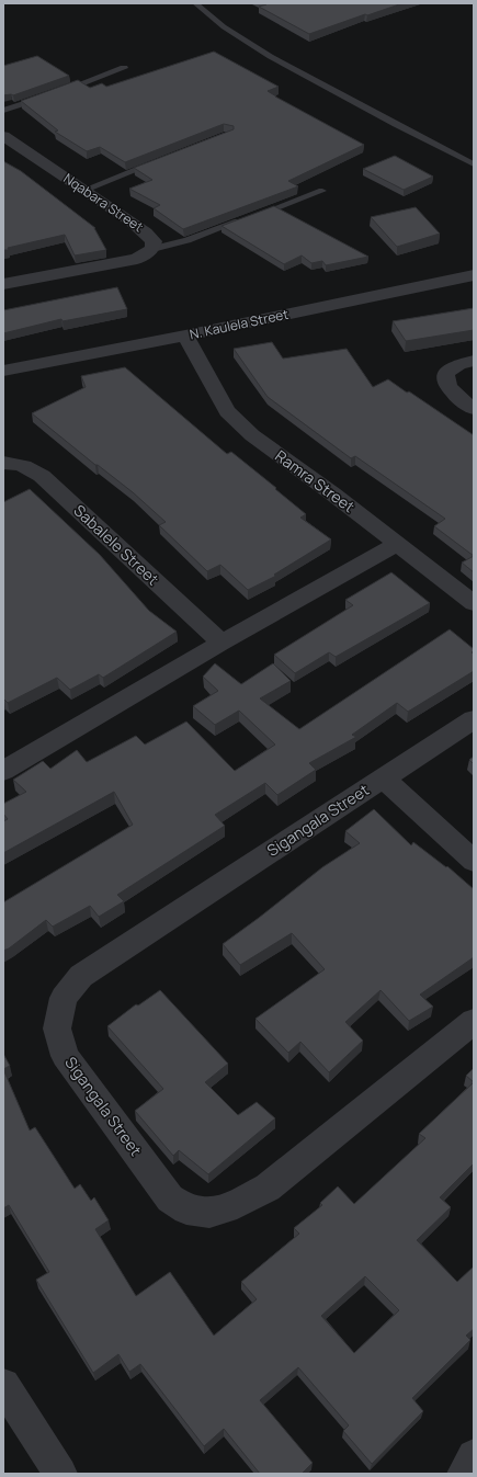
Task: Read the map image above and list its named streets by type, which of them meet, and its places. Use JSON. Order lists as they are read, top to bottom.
{
  "streets": {
    "street": [
      "Nqabara Street",
      "N. Kaulela Street",
      "Ramra Street",
      "Sabalele Street",
      "Sigangala Street"
    ]
  },
  "crossings": [
    ["N. Kaulela Street", "Ramra Street"]
  ]
}
